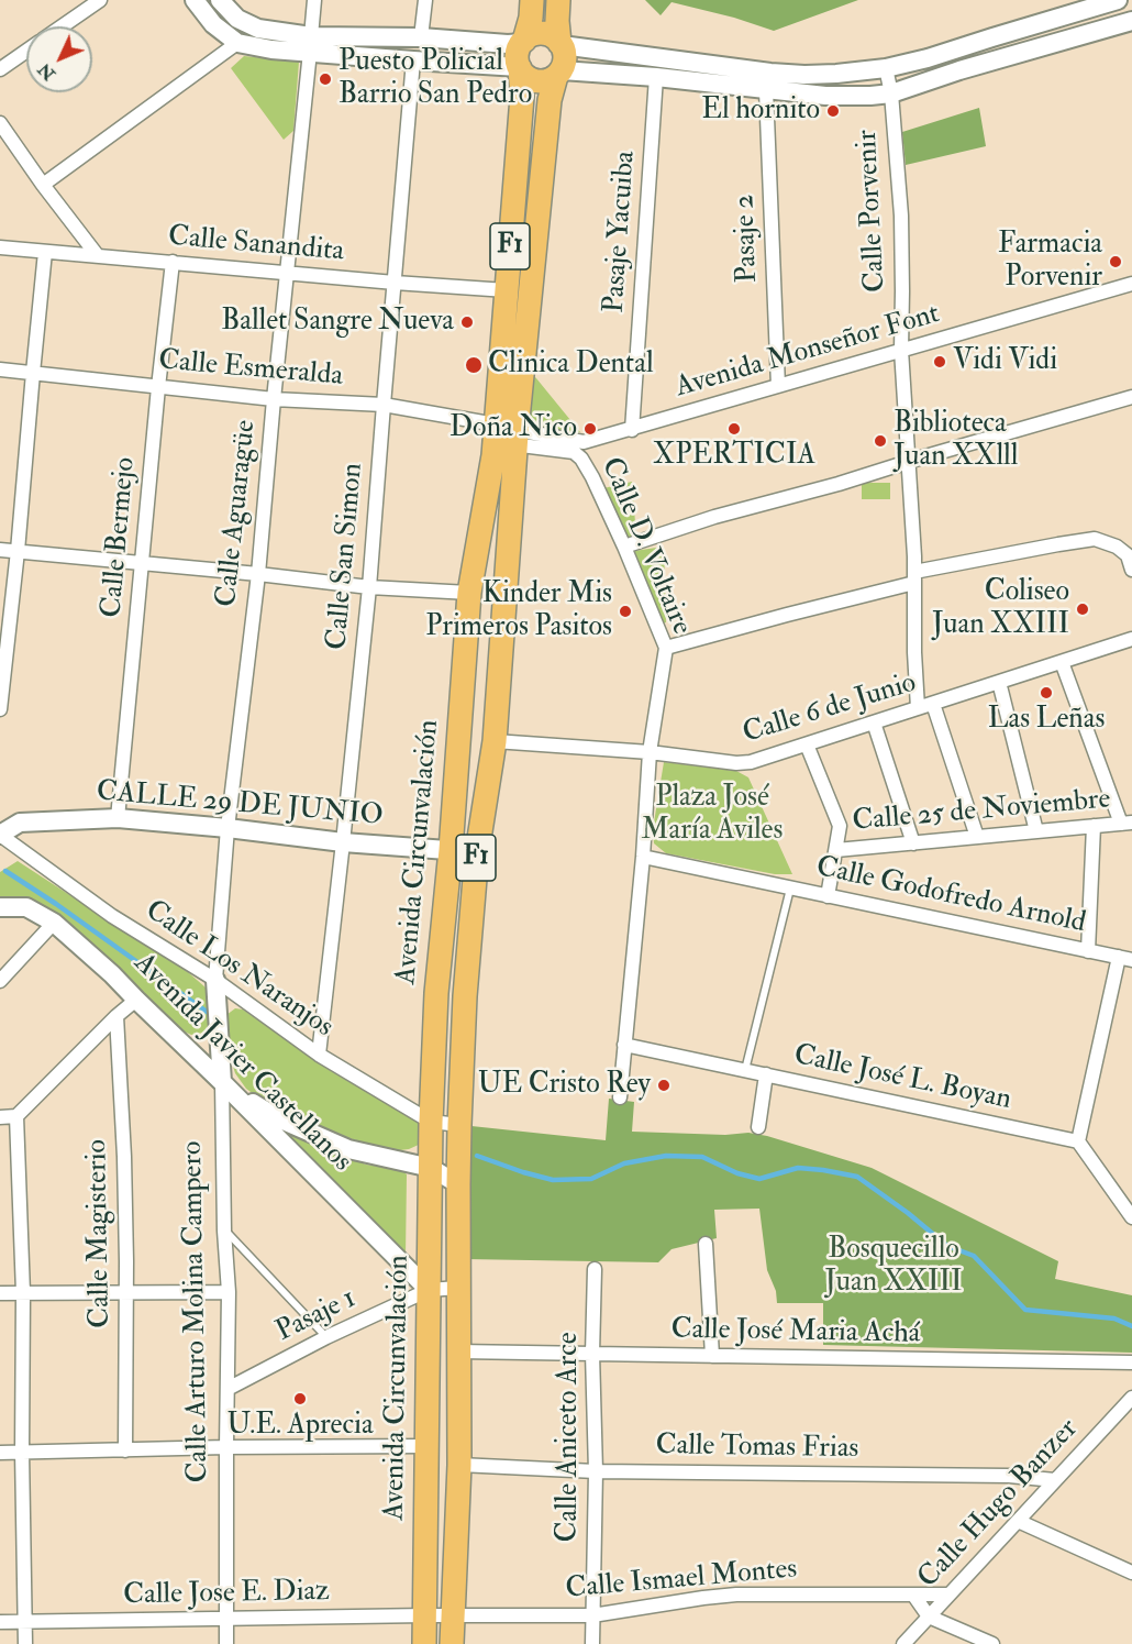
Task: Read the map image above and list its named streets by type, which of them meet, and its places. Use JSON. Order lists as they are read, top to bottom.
{
  "streets": {
    "highway": ["F1", "Avenida Circunvalación"],
    "street": [
      "Calle Porvenir",
      "Pasaje Yacuiba",
      "Pasaje 2",
      "Calle Sanandita",
      "Avenida Monseñor Font",
      "Calle Esmeralda",
      "Calle Aguaragüe",
      "Calle Bermejo",
      "Calle D. Voltaire",
      "Calle San Simon",
      "Calle 6 de Junio",
      "CALLE 29 DE JUNIO",
      "Calle 25 de Noviembre",
      "Calle Godofredo Arnold",
      "Calle Los Naranjos",
      "Avenida Javier Castellanos",
      "Calle José L. Boyan",
      "Calle Magisterio",
      "Calle Arturo Molina Campero",
      "Pasaje 1",
      "Calle José Maria Achá",
      "Calle Aniceto Arce",
      "Calle Tomas Frias",
      "Calle Hugo Banzer",
      "Calle Ismael Montes",
      "Calle Jose E. Diaz"
    ]
  },
  "crossings": [
    ["Calle Porvenir", "Avenida Monseñor Font"],
    ["Calle Porvenir", "Calle 6 de Junio"],
    ["Pasaje Yacuiba", "Avenida Monseñor Font"],
    ["Pasaje 2", "Avenida Monseñor Font"],
    ["Calle Sanandita", "Calle Aguaragüe"],
    ["Calle Sanandita", "Calle Bermejo"],
    ["Calle Sanandita", "Calle San Simon"],
    ["Calle Sanandita", "Avenida Circunvalación"],
    ["F1", "Avenida Circunvalación"],
    ["Avenida Monseñor Font", "Calle Esmeralda"],
    ["Avenida Monseñor Font", "Calle D. Voltaire"],
    ["Avenida Monseñor Font", "Avenida Circunvalación"],
    ["Calle Esmeralda", "Calle Aguaragüe"],
    ["Calle Esmeralda", "Calle Bermejo"],
    ["Calle Esmeralda", "Calle D. Voltaire"],
    ["Calle Esmeralda", "Calle San Simon"],
    ["Calle Esmeralda", "Avenida Circunvalación"],
    ["Calle Aguaragüe", "CALLE 29 DE JUNIO"],
    ["Calle Aguaragüe", "Calle Los Naranjos"],
    ["Calle Aguaragüe", "Calle Arturo Molina Campero"],
    ["Calle Bermejo", "CALLE 29 DE JUNIO"],
    ["Calle D. Voltaire", "Calle 6 de Junio"],
    ["Calle D. Voltaire", "Avenida Circunvalación"],
    ["Calle D. Voltaire", "Calle Godofredo Arnold"],
    ["Calle D. Voltaire", "Calle José L. Boyan"],
    ["Calle San Simon", "CALLE 29 DE JUNIO"],
    ["Calle San Simon", "Calle Los Naranjos"],
    ["Calle 6 de Junio", "Avenida Circunvalación"],
    ["CALLE 29 DE JUNIO", "Avenida Circunvalación"],
    ["CALLE 29 DE JUNIO", "Calle Los Naranjos"],
    ["Avenida Circunvalación", "Calle Los Naranjos"],
    ["Avenida Circunvalación", "Avenida Javier Castellanos"],
    ["Avenida Circunvalación", "Pasaje 1"],
    ["Avenida Circunvalación", "Calle José Maria Achá"],
    ["Avenida Circunvalación", "Calle Tomas Frias"],
    ["Avenida Circunvalación", "Calle Ismael Montes"],
    ["Avenida Circunvalación", "Calle Jose E. Diaz"],
    ["Calle Los Naranjos", "Calle Arturo Molina Campero"],
    ["Avenida Javier Castellanos", "Calle Arturo Molina Campero"],
    ["Avenida Javier Castellanos", "Pasaje 1"],
    ["Calle Arturo Molina Campero", "Pasaje 1"],
    ["Calle Arturo Molina Campero", "Calle Jose E. Diaz"],
    ["Calle José Maria Achá", "Calle Aniceto Arce"],
    ["Calle Aniceto Arce", "Calle Tomas Frias"],
    ["Calle Aniceto Arce", "Calle Ismael Montes"],
    ["Calle Tomas Frias", "Calle Hugo Banzer"],
    ["Calle Hugo Banzer", "Calle Ismael Montes"],
    ["Calle Ismael Montes", "Calle Jose E. Diaz"]
  ],
  "parks": ["Plaza José María Aviles", "Bosquecillo Juan XXIII"],
  "places": [
    "Puesto Policial Barrio San Pedro",
    "El hornito",
    "Farmacia Porvenir",
    "Ballet Sangre Nueva",
    "Vidi Vidi",
    "Clinica Dental",
    "Doña Nico",
    "XPERTICIA",
    "Biblioteca Juan XXlll",
    "Coliseo Juan XXIII",
    "Kinder Mis Primeros Pasitos",
    "Las Leñas",
    "UE Cristo Rey",
    "U.E. Aprecia"
  ],
  "north": "bottom left"
}
